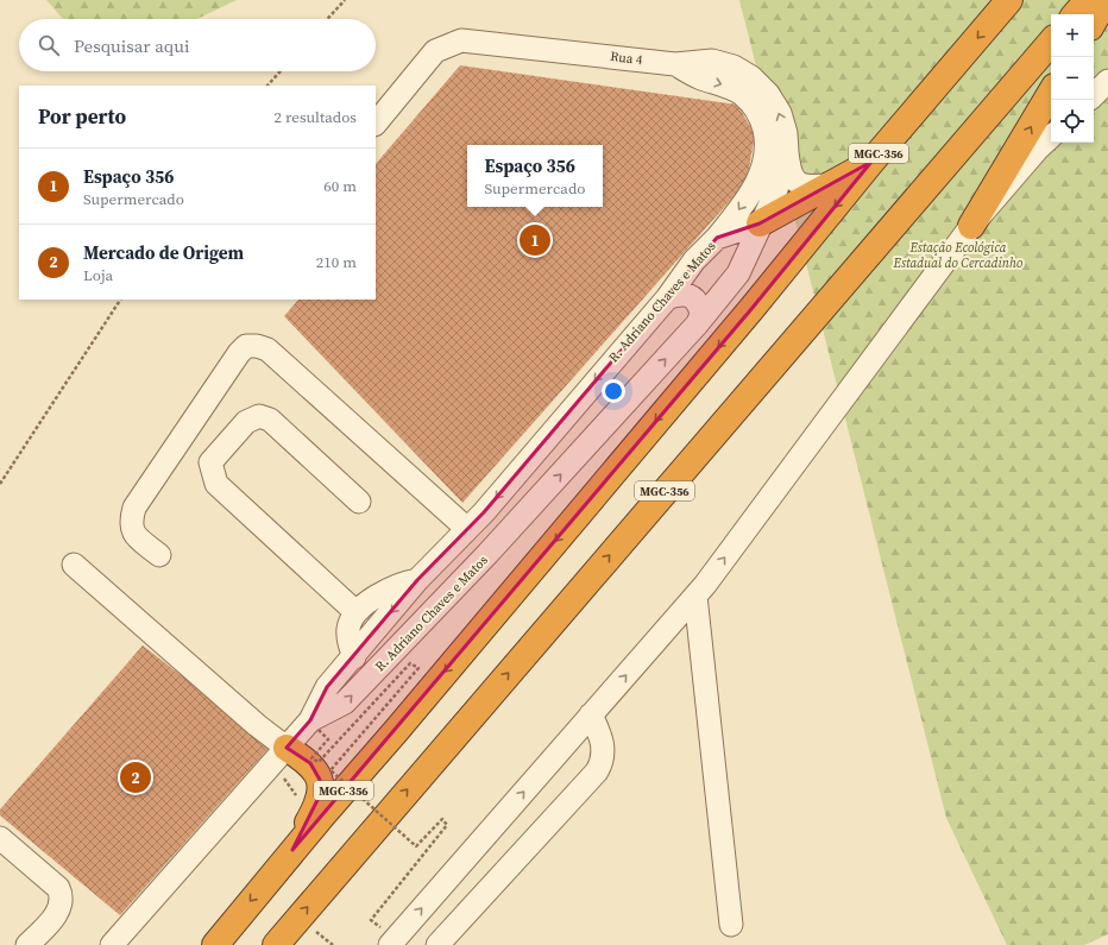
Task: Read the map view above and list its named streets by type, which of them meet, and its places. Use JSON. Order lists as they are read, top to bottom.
{
  "streets": {
    "highway": ["MGC-356"],
    "street": ["Rua 4", "R. Adriano Chaves e Matos"]
  },
  "crossings": [
    ["Rua 4", "R. Adriano Chaves e Matos"]
  ],
  "parks": ["Estação Ecológica Estadual do Cercadinho"],
  "page": {
    "map_buttons": ["+", "−"],
    "search": "Pesquisar aqui",
    "heading": ["Por perto", "2 resultados"],
    "popup": ["Espaço 356", "Supermercado"],
    "list": [
      {
        "mark": "1",
        "name": "Espaço 356",
        "note": "Supermercado",
        "value": "60 m"
      },
      {
        "mark": "2",
        "name": "Mercado de Origem",
        "note": "Loja",
        "value": "210 m"
      }
    ],
    "pins": ["1", "2"]
  }
}
